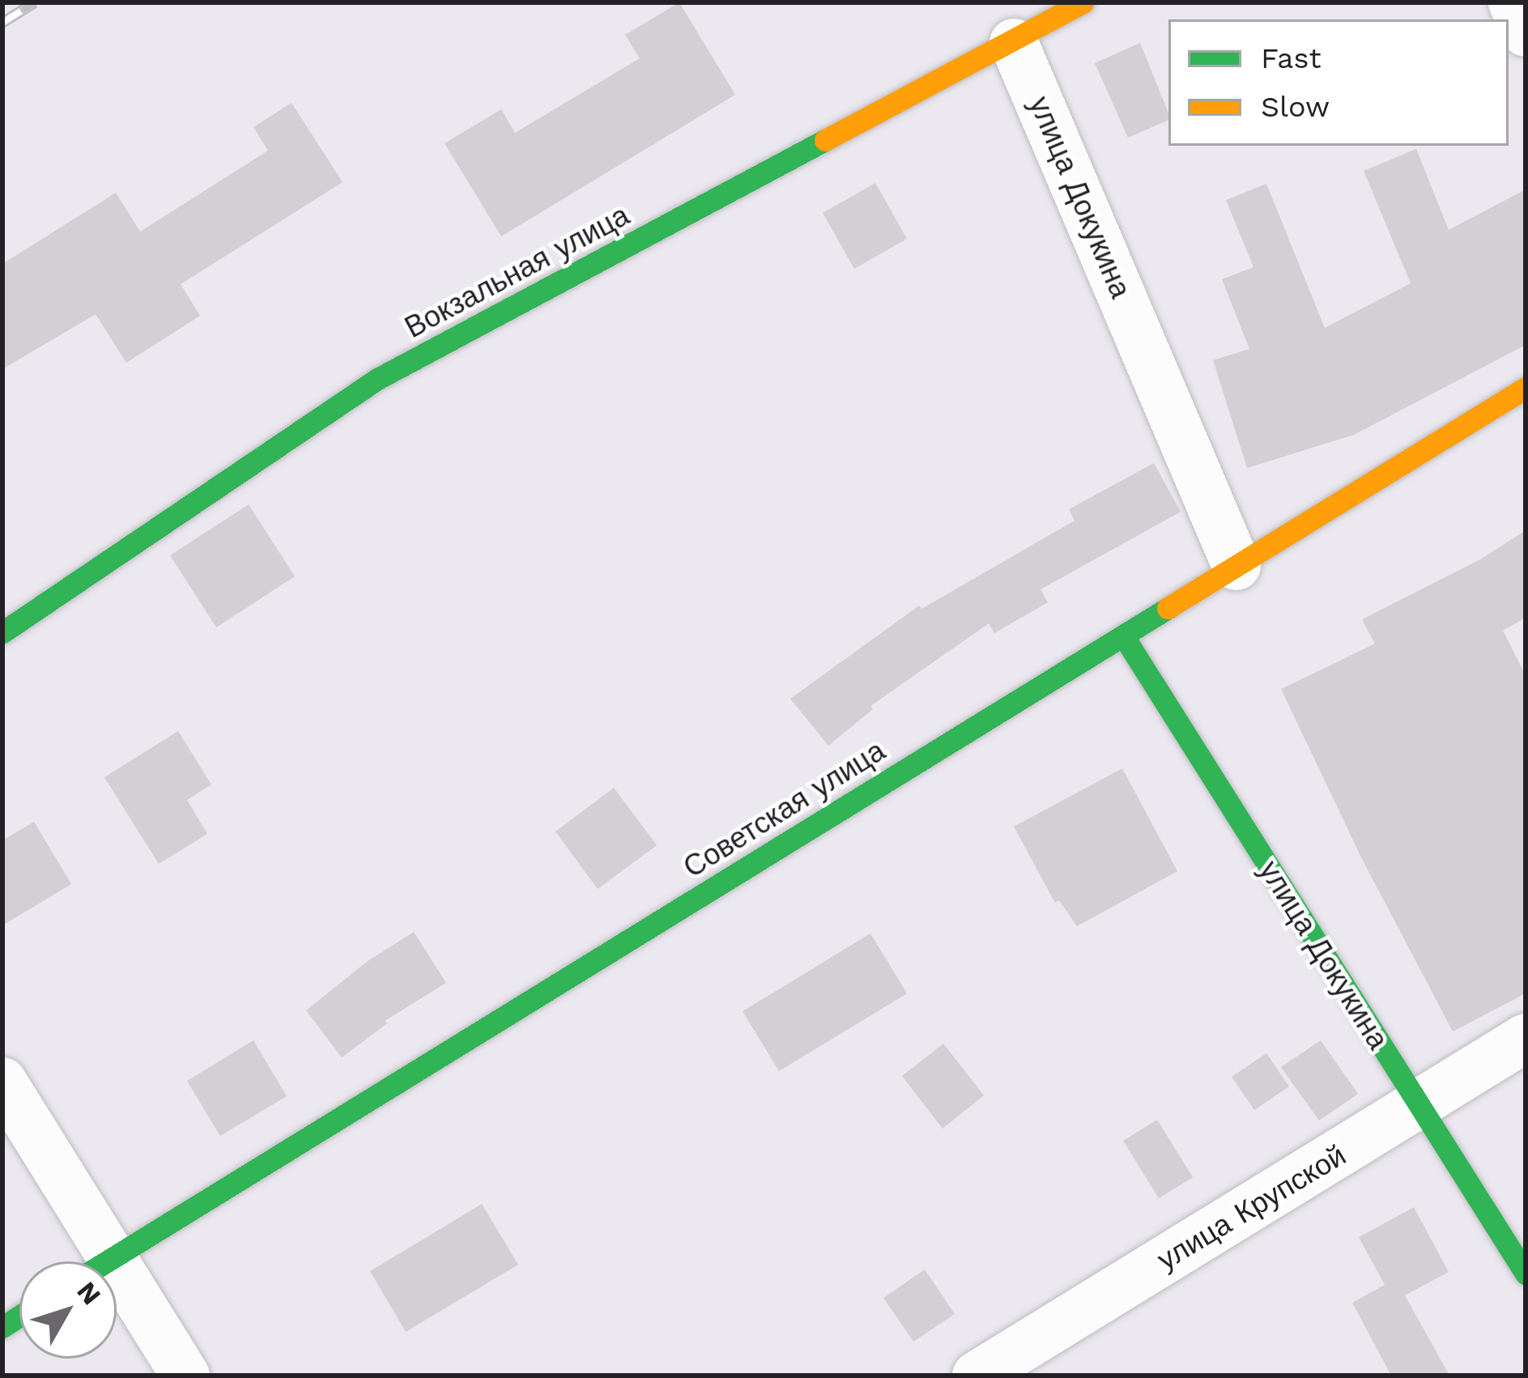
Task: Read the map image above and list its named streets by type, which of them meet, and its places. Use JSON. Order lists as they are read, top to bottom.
{
  "streets": {
    "street": [
      "улица Докукина",
      "Вокзальная улица",
      "Советская улица",
      "улица Крупской"
    ]
  },
  "crossings": [
    ["улица Докукина", "Вокзальная улица"],
    ["улица Докукина", "Советская улица"],
    ["улица Докукина", "улица Крупской"]
  ],
  "legend": ["Fast", "Slow"],
  "north": "top right"
}
